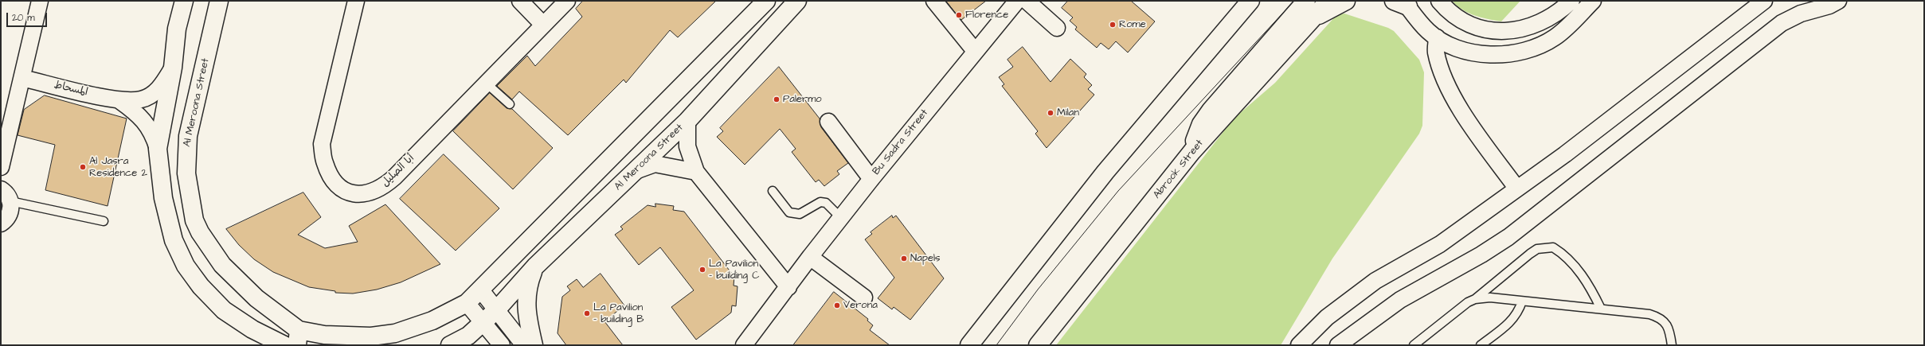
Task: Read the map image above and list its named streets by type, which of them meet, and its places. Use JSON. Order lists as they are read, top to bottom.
{
  "streets": {
    "street": [
      "المسحاط",
      "Al Meroona Street",
      "Bu Sadra Street",
      "Abrook Street",
      "أبا الصليل"
    ]
  },
  "places": [
    "Florence",
    "Rome",
    "Palermo",
    "Milan",
    "Al Jasra Residence 2",
    "Napels",
    "La Pavilion - building C",
    "Verona",
    "La Pavilion - building B"
  ],
  "scale_bar": "20 m"
}
